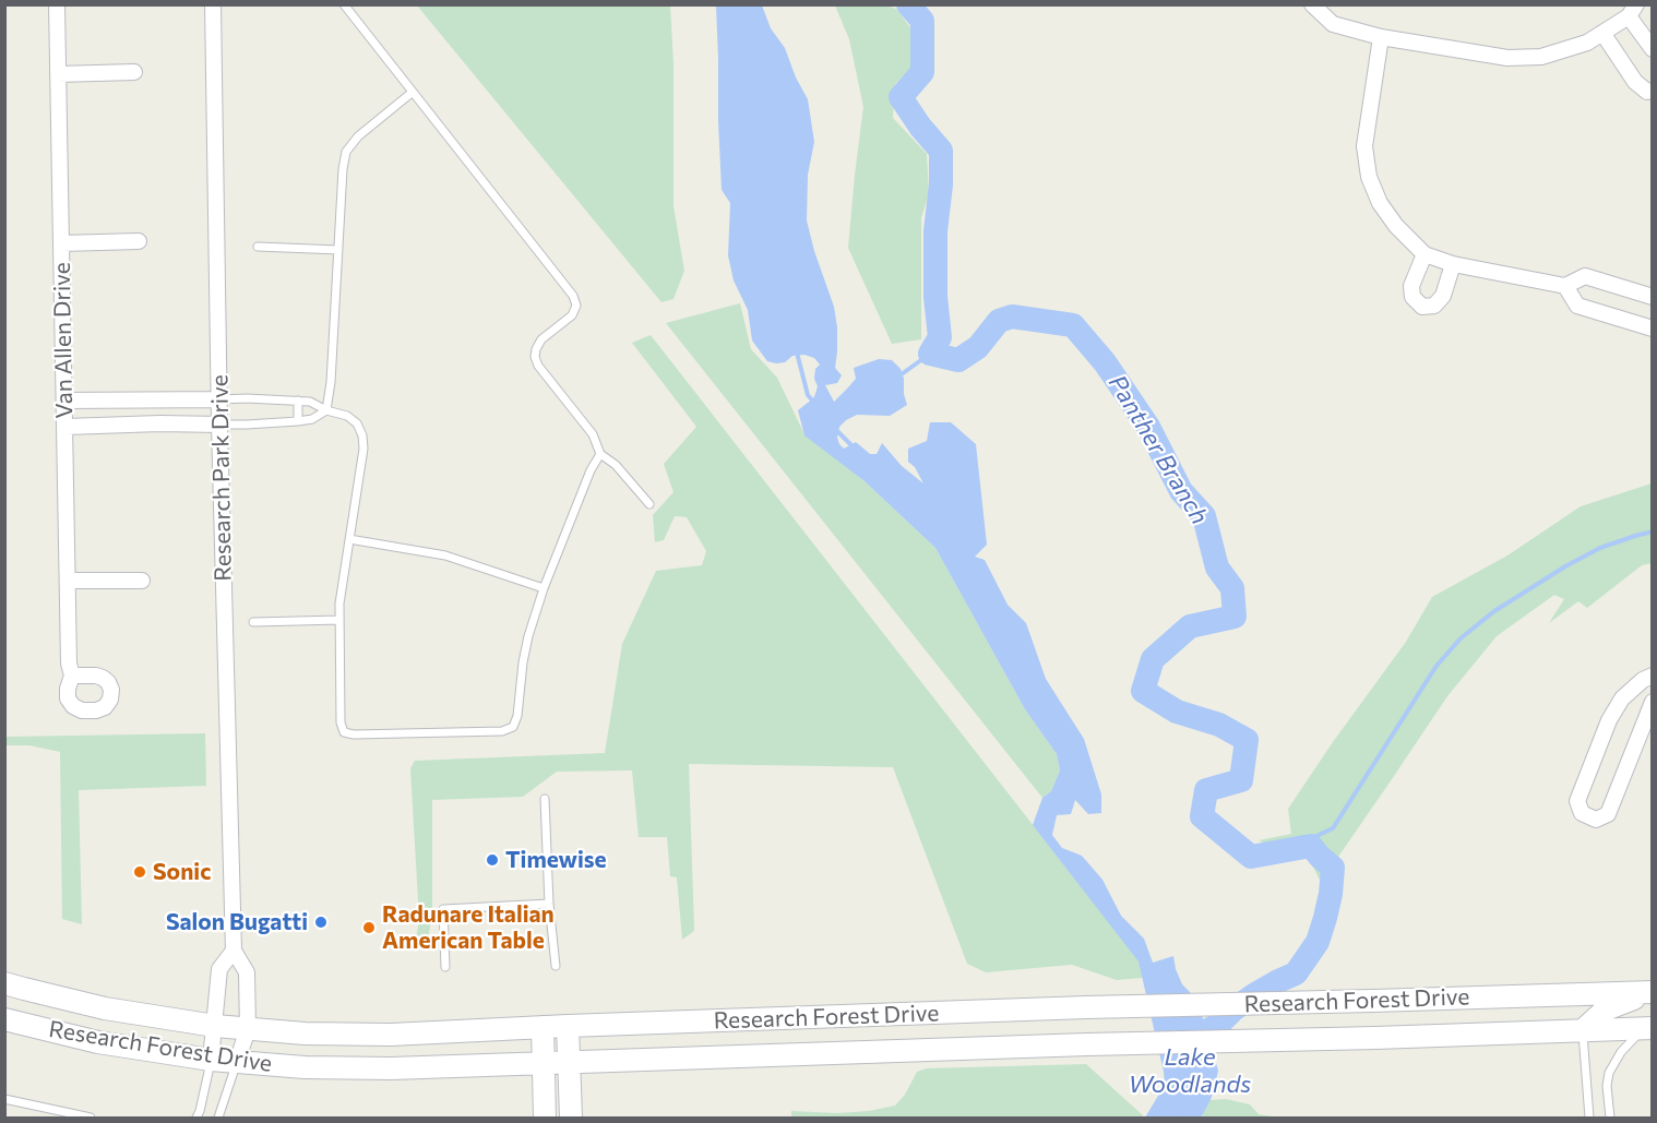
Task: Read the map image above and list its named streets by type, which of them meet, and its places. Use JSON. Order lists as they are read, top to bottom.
{
  "streets": {
    "main road": ["Research Forest Drive"],
    "street": ["Van Allen Drive", "Research Park Drive"]
  },
  "crossings": [
    ["Research Park Drive", "Research Forest Drive"]
  ],
  "water": ["Panther Branch", "Lake Woodlands"],
  "places": [
    "Timewise",
    "Sonic",
    "Salon Bugatti",
    "Radunare Italian American Table"
  ]
}
